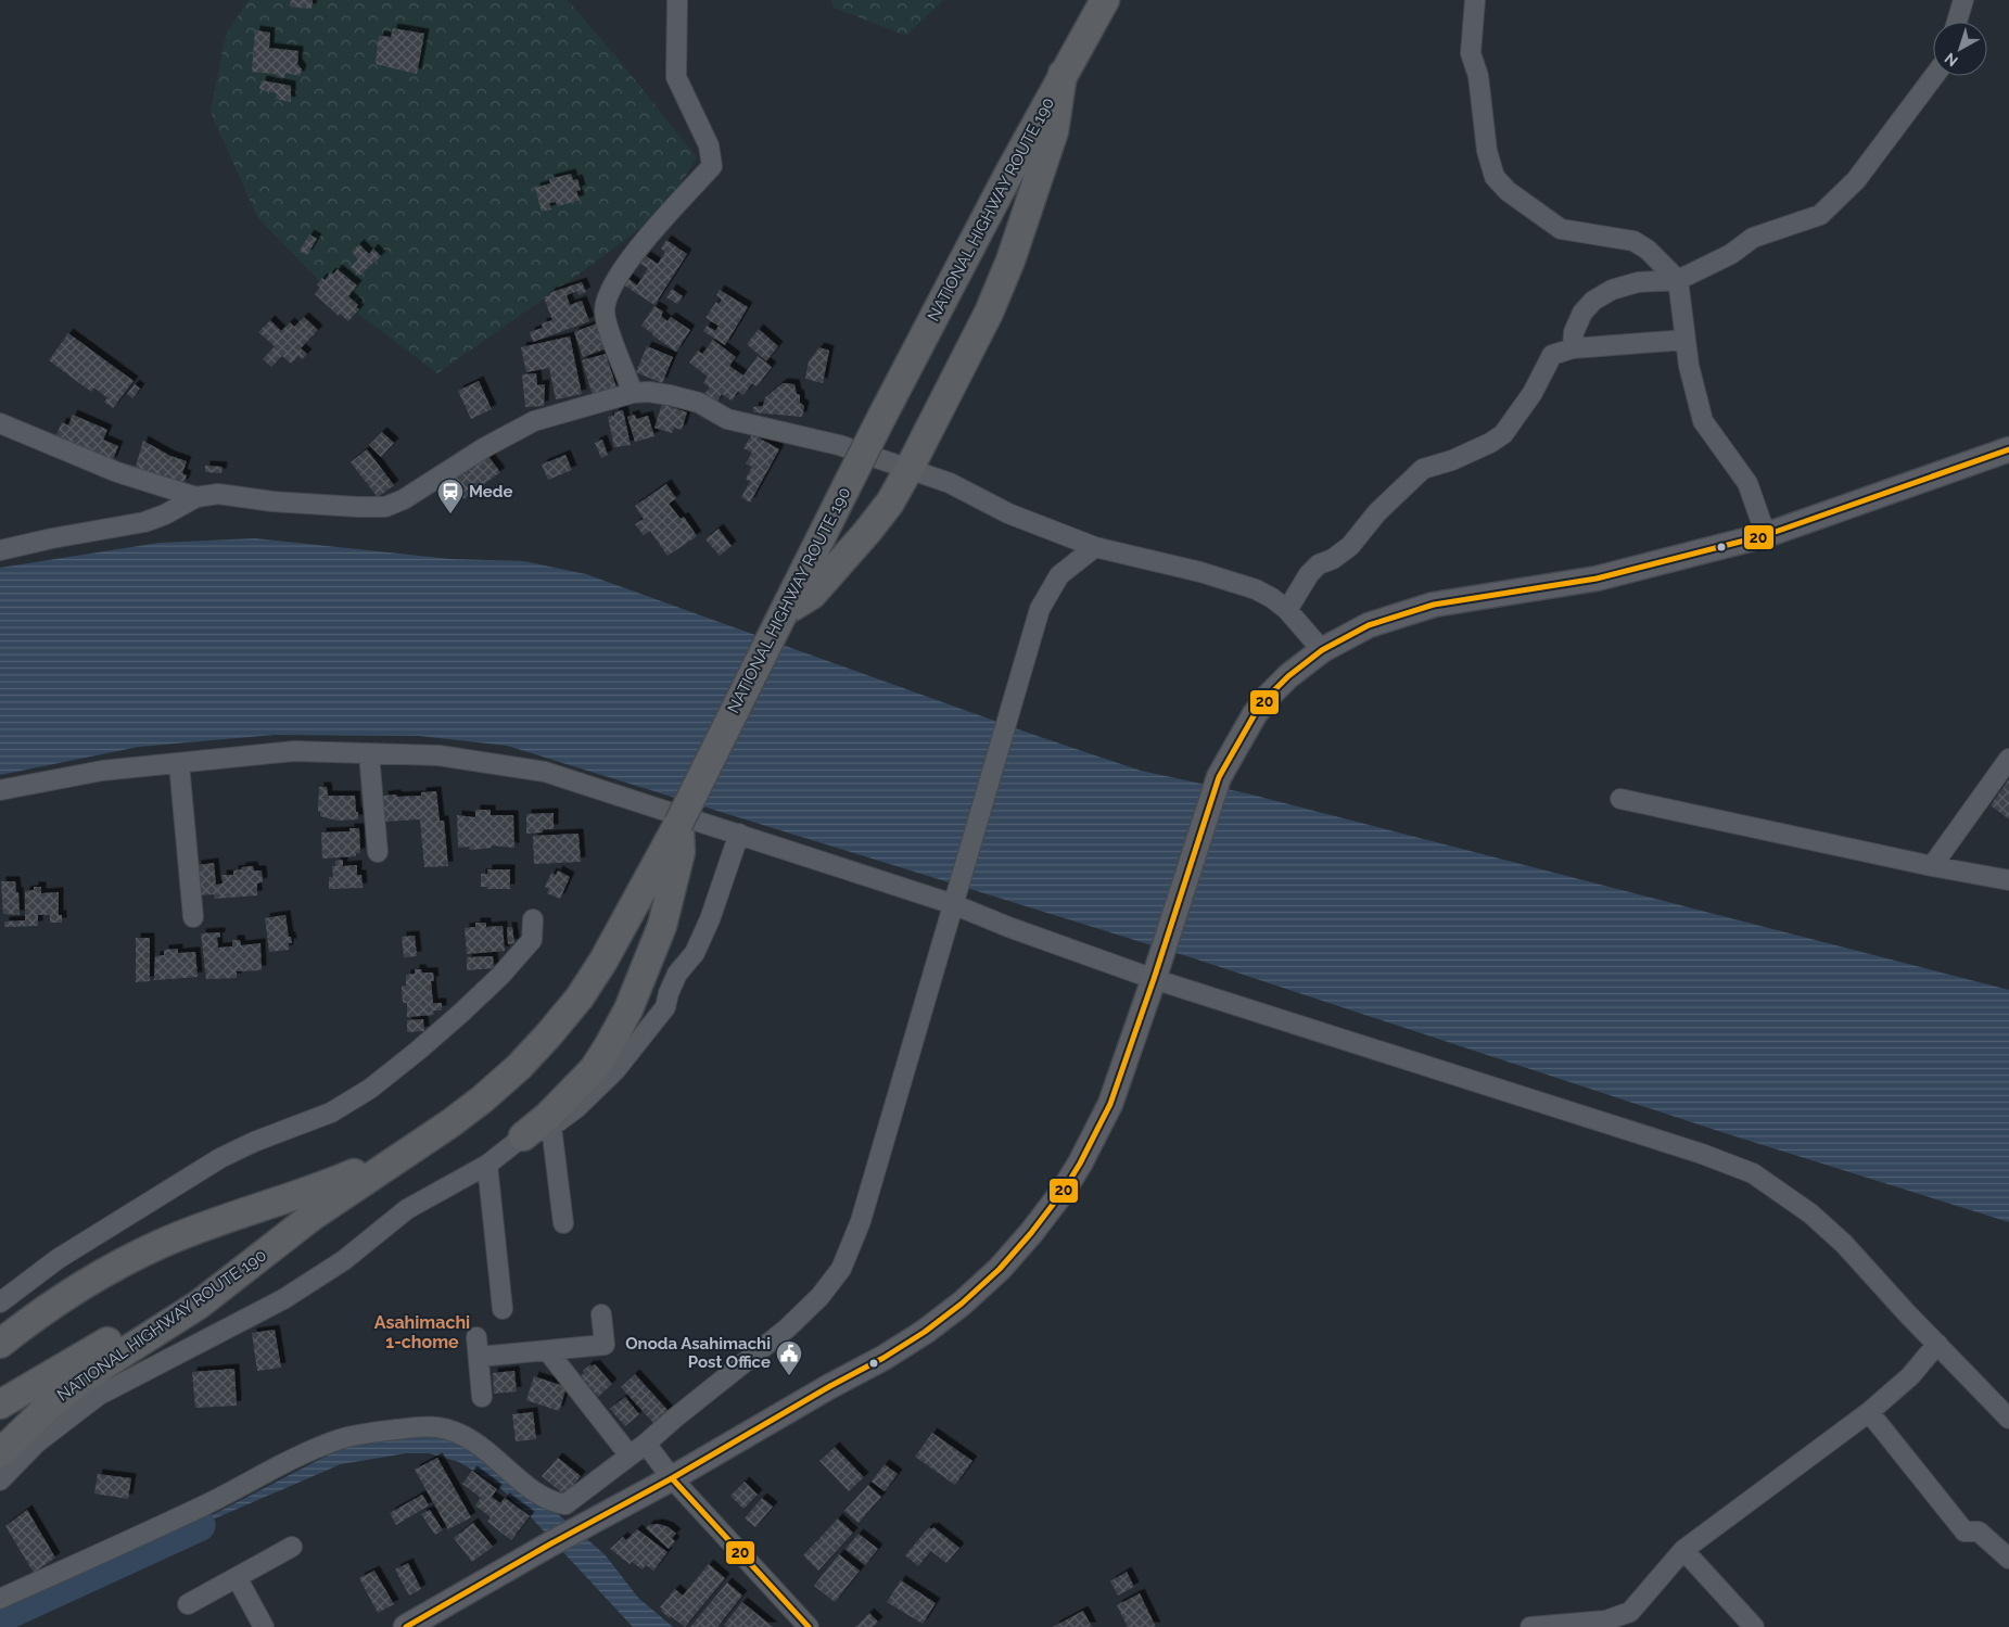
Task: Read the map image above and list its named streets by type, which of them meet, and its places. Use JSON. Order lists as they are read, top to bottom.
{
  "streets": {
    "highway": ["NATIONAL HIGHWAY ROUTE 190"]
  },
  "districts": ["Asahimachi 1-chome"],
  "places": {
    "station": ["Mede"],
    "public building": ["Onoda Asahimachi Post Office"]
  },
  "lines": ["transit line 20"],
  "north": "bottom left"
}
